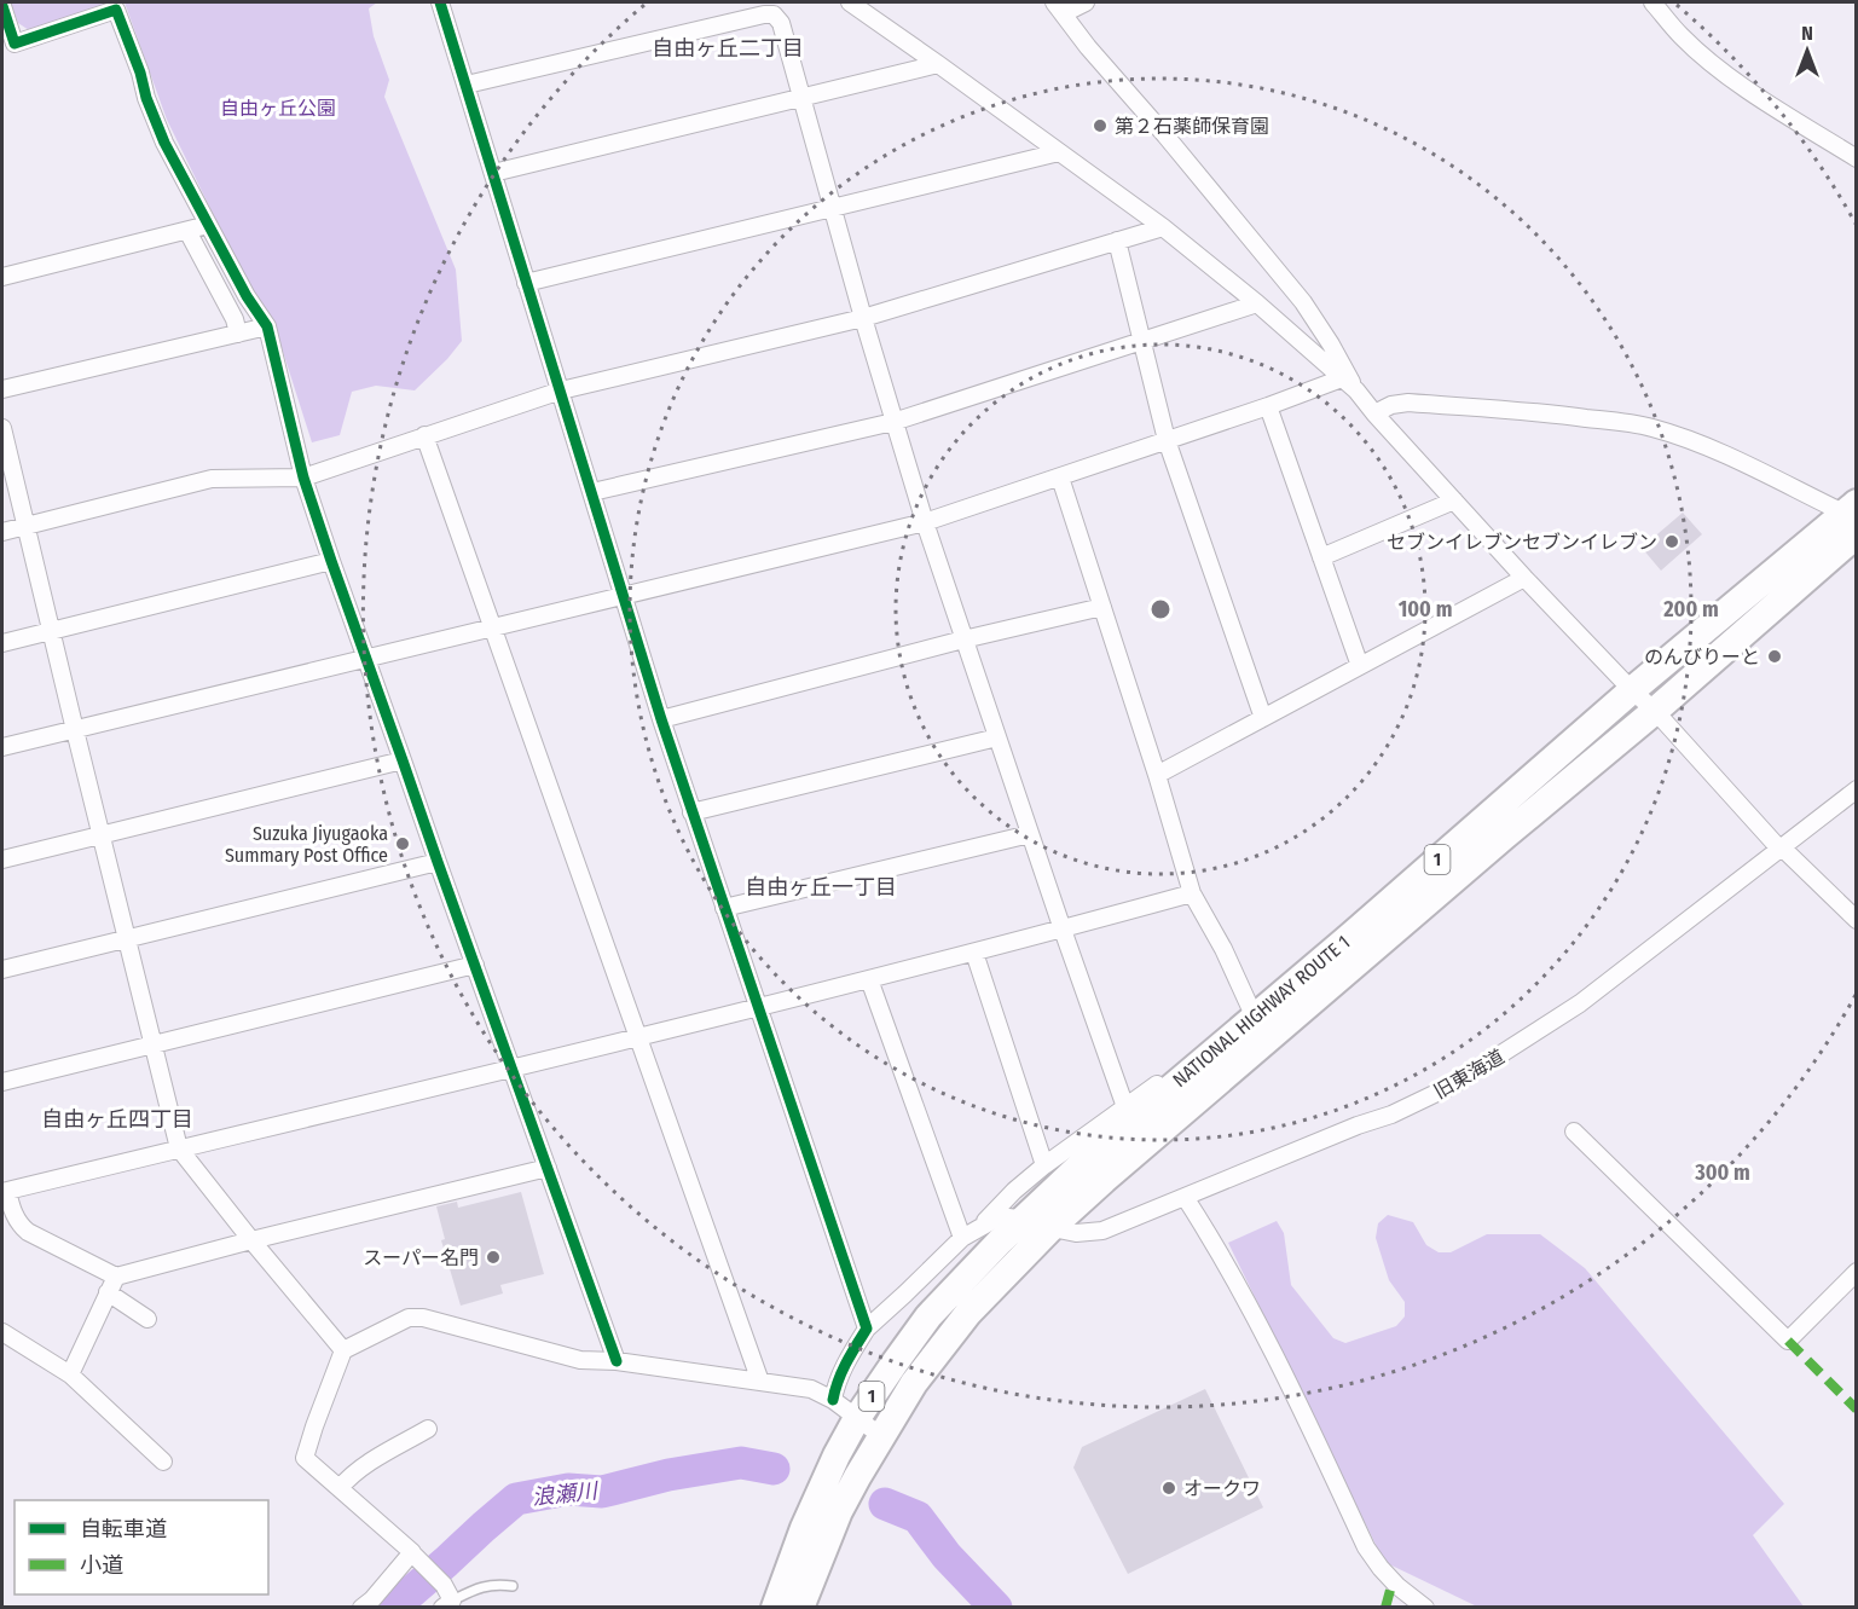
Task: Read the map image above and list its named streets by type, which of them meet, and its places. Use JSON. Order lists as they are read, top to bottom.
{
  "streets": {
    "highway": ["1", "NATIONAL HIGHWAY ROUTE 1"],
    "street": ["旧東海道"]
  },
  "crossings": [
    ["NATIONAL HIGHWAY ROUTE 1", "旧東海道"]
  ],
  "districts": ["自由ヶ丘二丁目", "自由ヶ丘一丁目", "自由ヶ丘四丁目"],
  "water": ["浪瀬川"],
  "parks": ["自由ヶ丘公園"],
  "places": [
    "第２石薬師保育園",
    "セブンイレブンセブンイレブン",
    "のんびりーと",
    "Suzuka Jiyugaoka Summary Post Office",
    "スーパー名門",
    "オークワ"
  ],
  "legend": ["自転車道", "小道"],
  "north": "top",
  "rings": ["100 m", "200 m", "300 m"]
}
